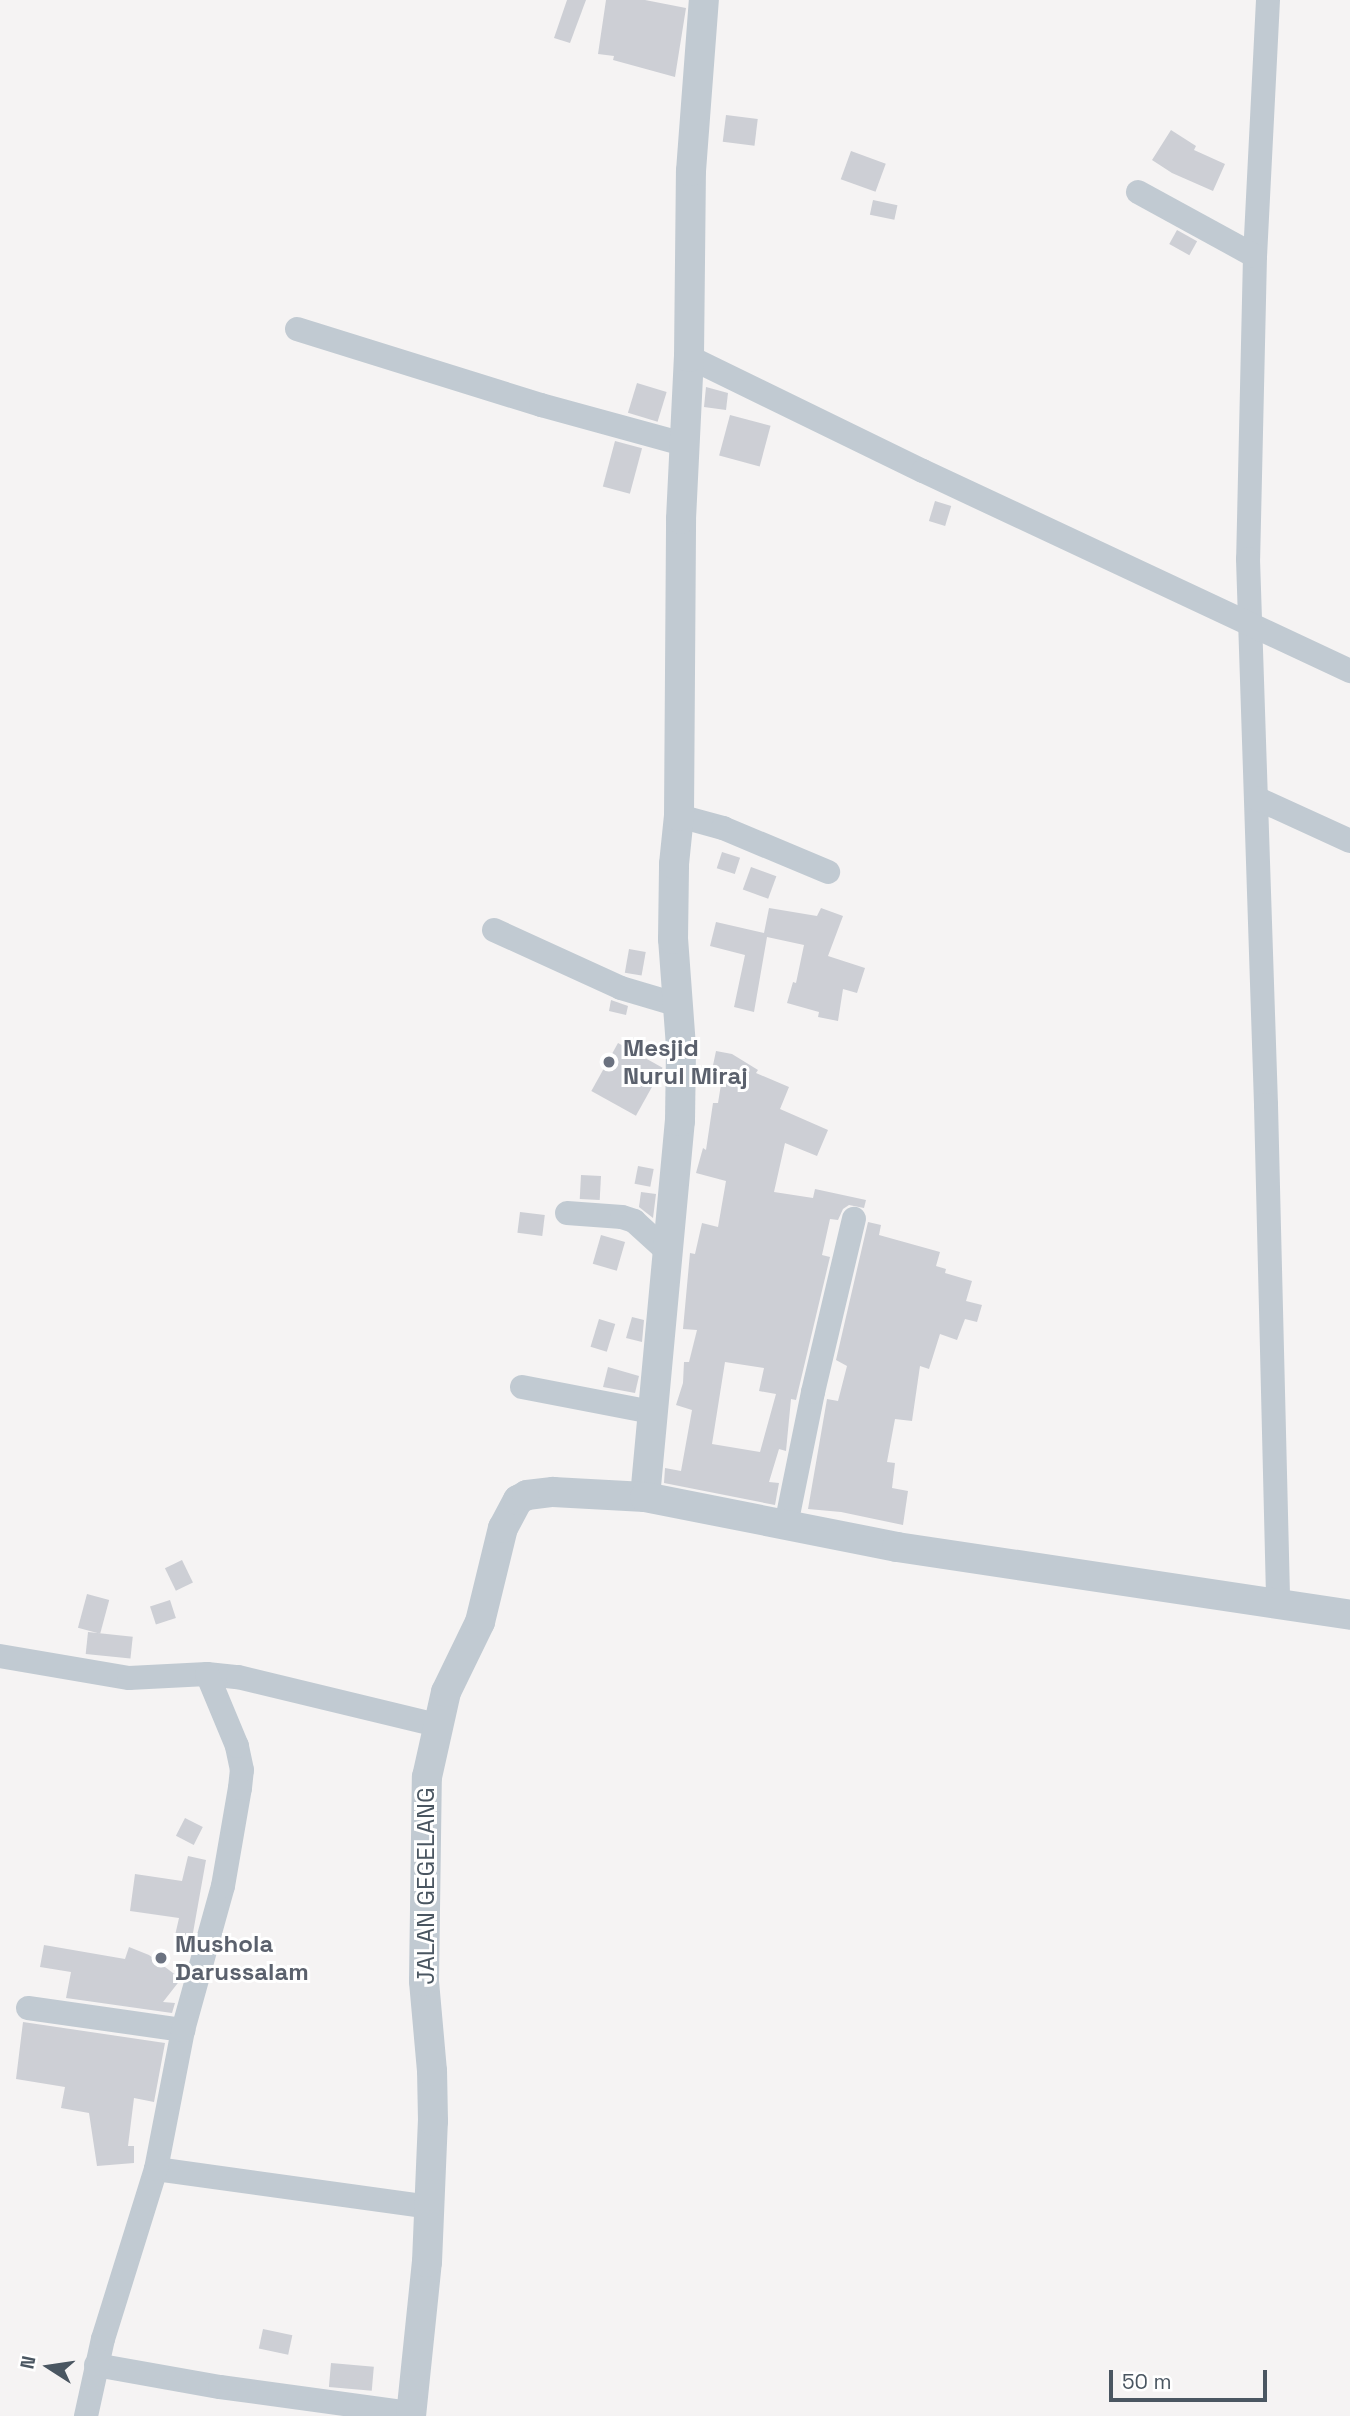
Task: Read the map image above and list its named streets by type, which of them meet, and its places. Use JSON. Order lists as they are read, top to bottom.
{
  "streets": {
    "street": ["JALAN GEGELANG"]
  },
  "places": ["Mesjid Nurul Miraj", "Mushola Darussalam"],
  "scale_bar": "50 m",
  "north": "left"
}
